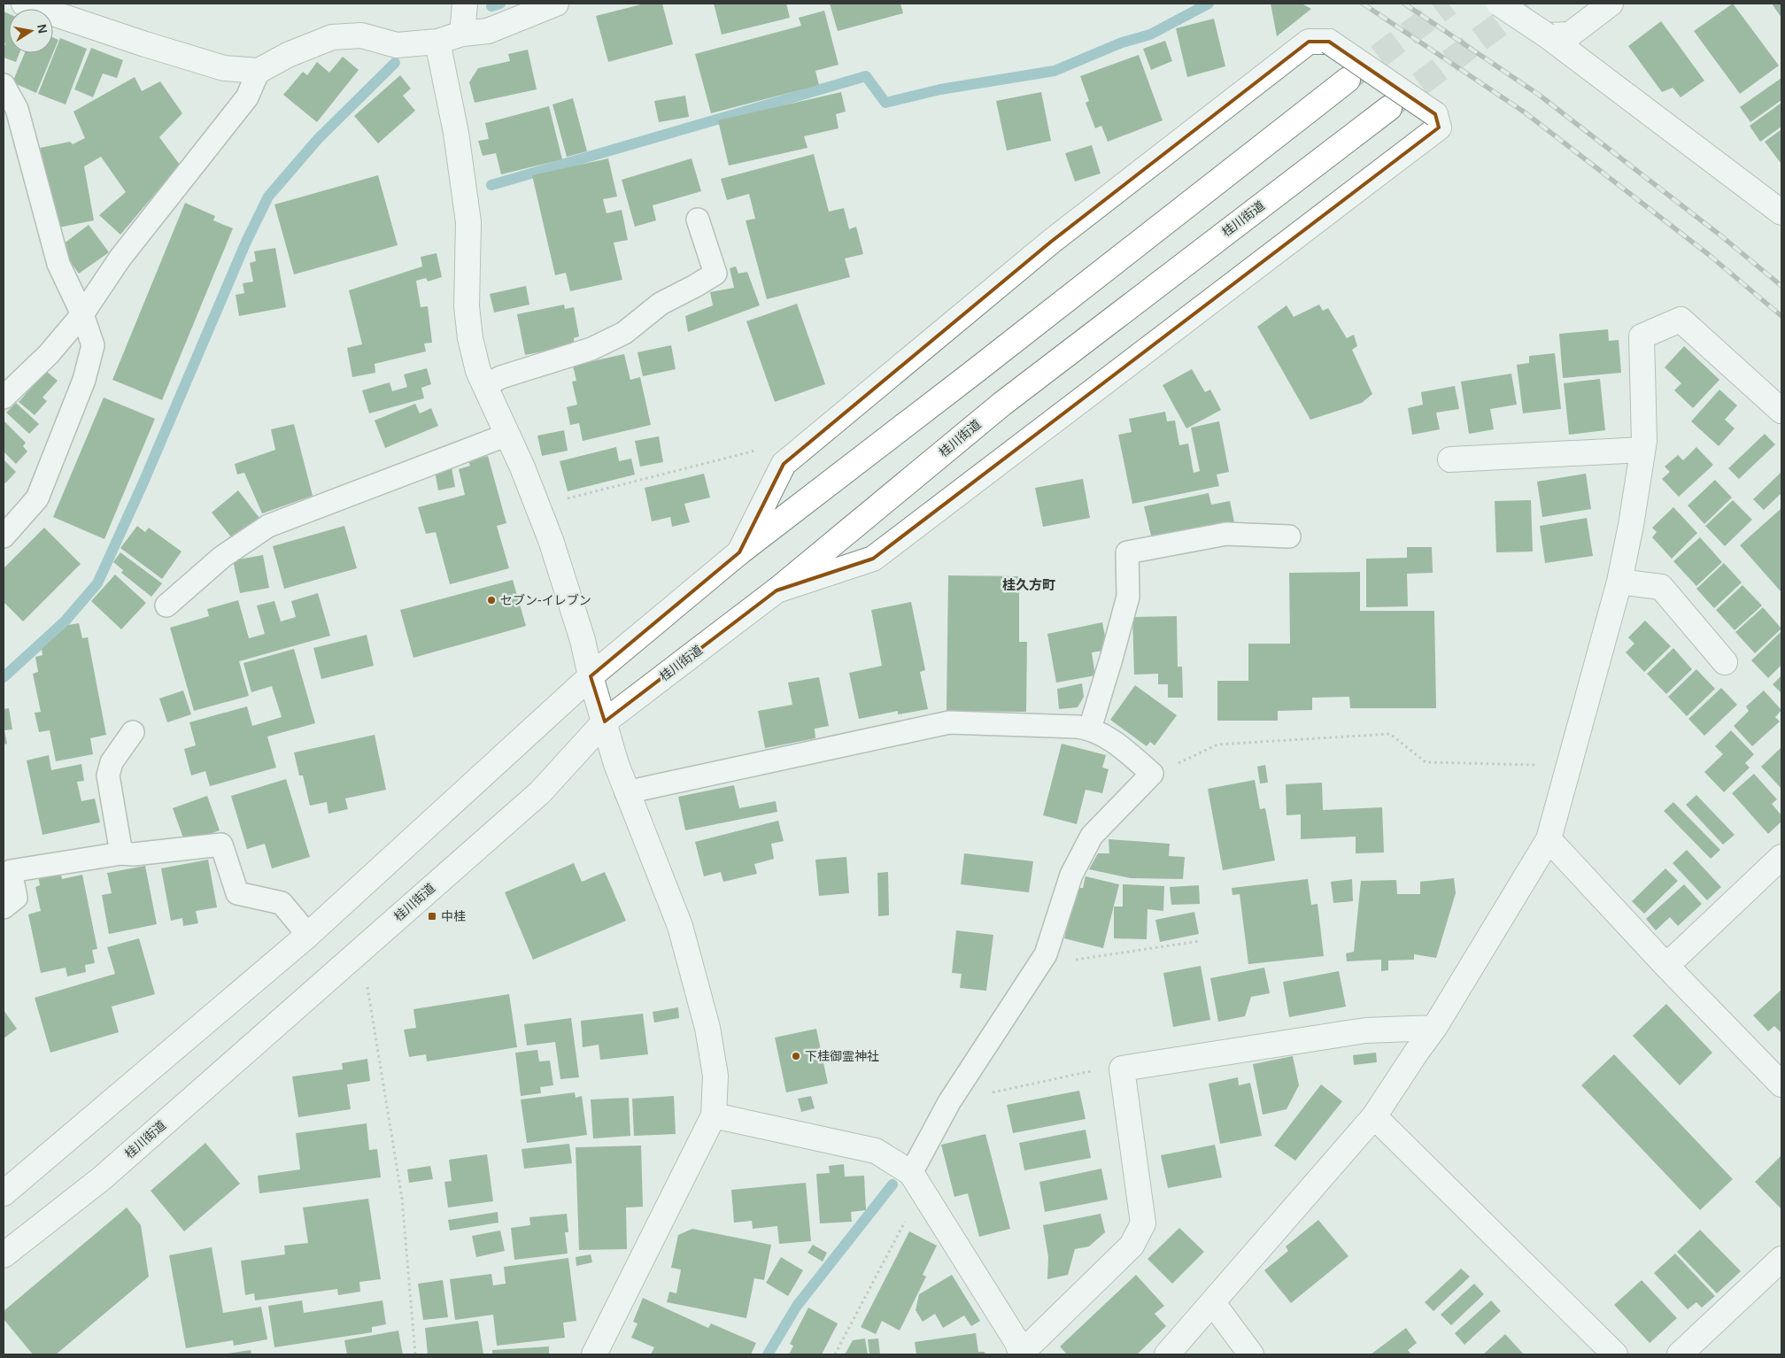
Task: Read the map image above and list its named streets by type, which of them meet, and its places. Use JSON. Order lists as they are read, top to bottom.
{
  "streets": {
    "street": ["桂川街道"]
  },
  "districts": ["桂久方町"],
  "places": {
    "other": ["セブン-イレブン", "下桂御霊神社"],
    "transit": ["中桂"]
  },
  "north": "right"
}
